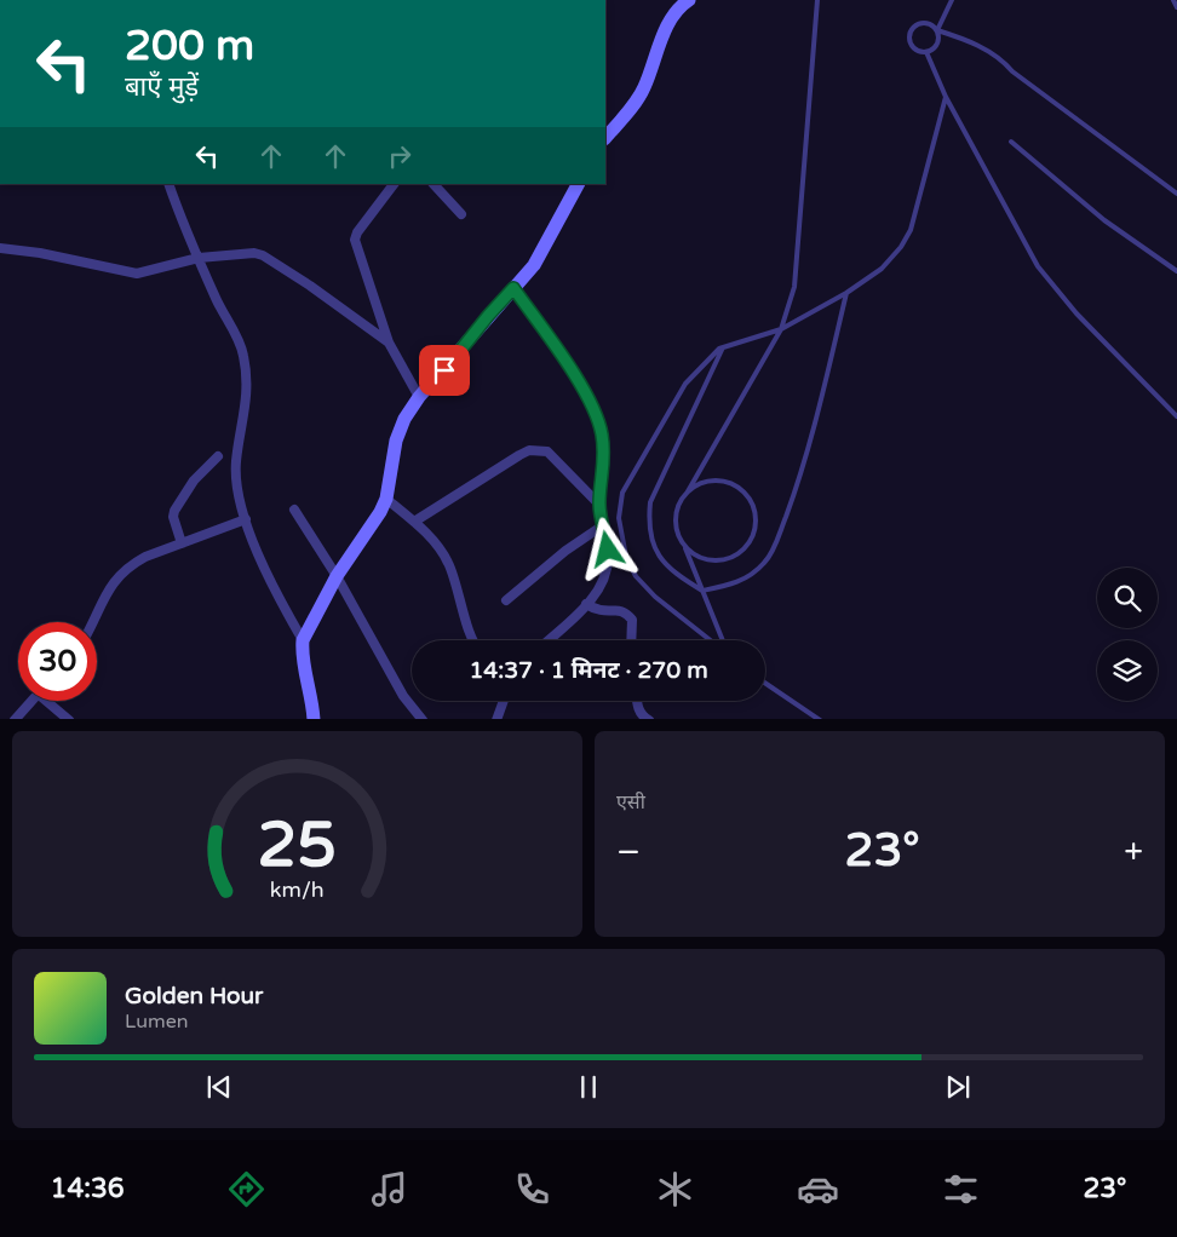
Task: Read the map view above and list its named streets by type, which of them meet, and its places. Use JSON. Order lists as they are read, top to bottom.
{
  "page": {
    "turn": ["200 m", "बाएँ मुड़ें"],
    "limit": "30",
    "trip": "14:37 · 1 मिनट · 270 m",
    "tile": "एसी",
    "heat": ["−", "23°", "+"],
    "song": ["Golden Hour", "Lumen"],
    "tabs": ["14:36", "23°"],
    "gauge": ["25", "km/h"]
  }
}
